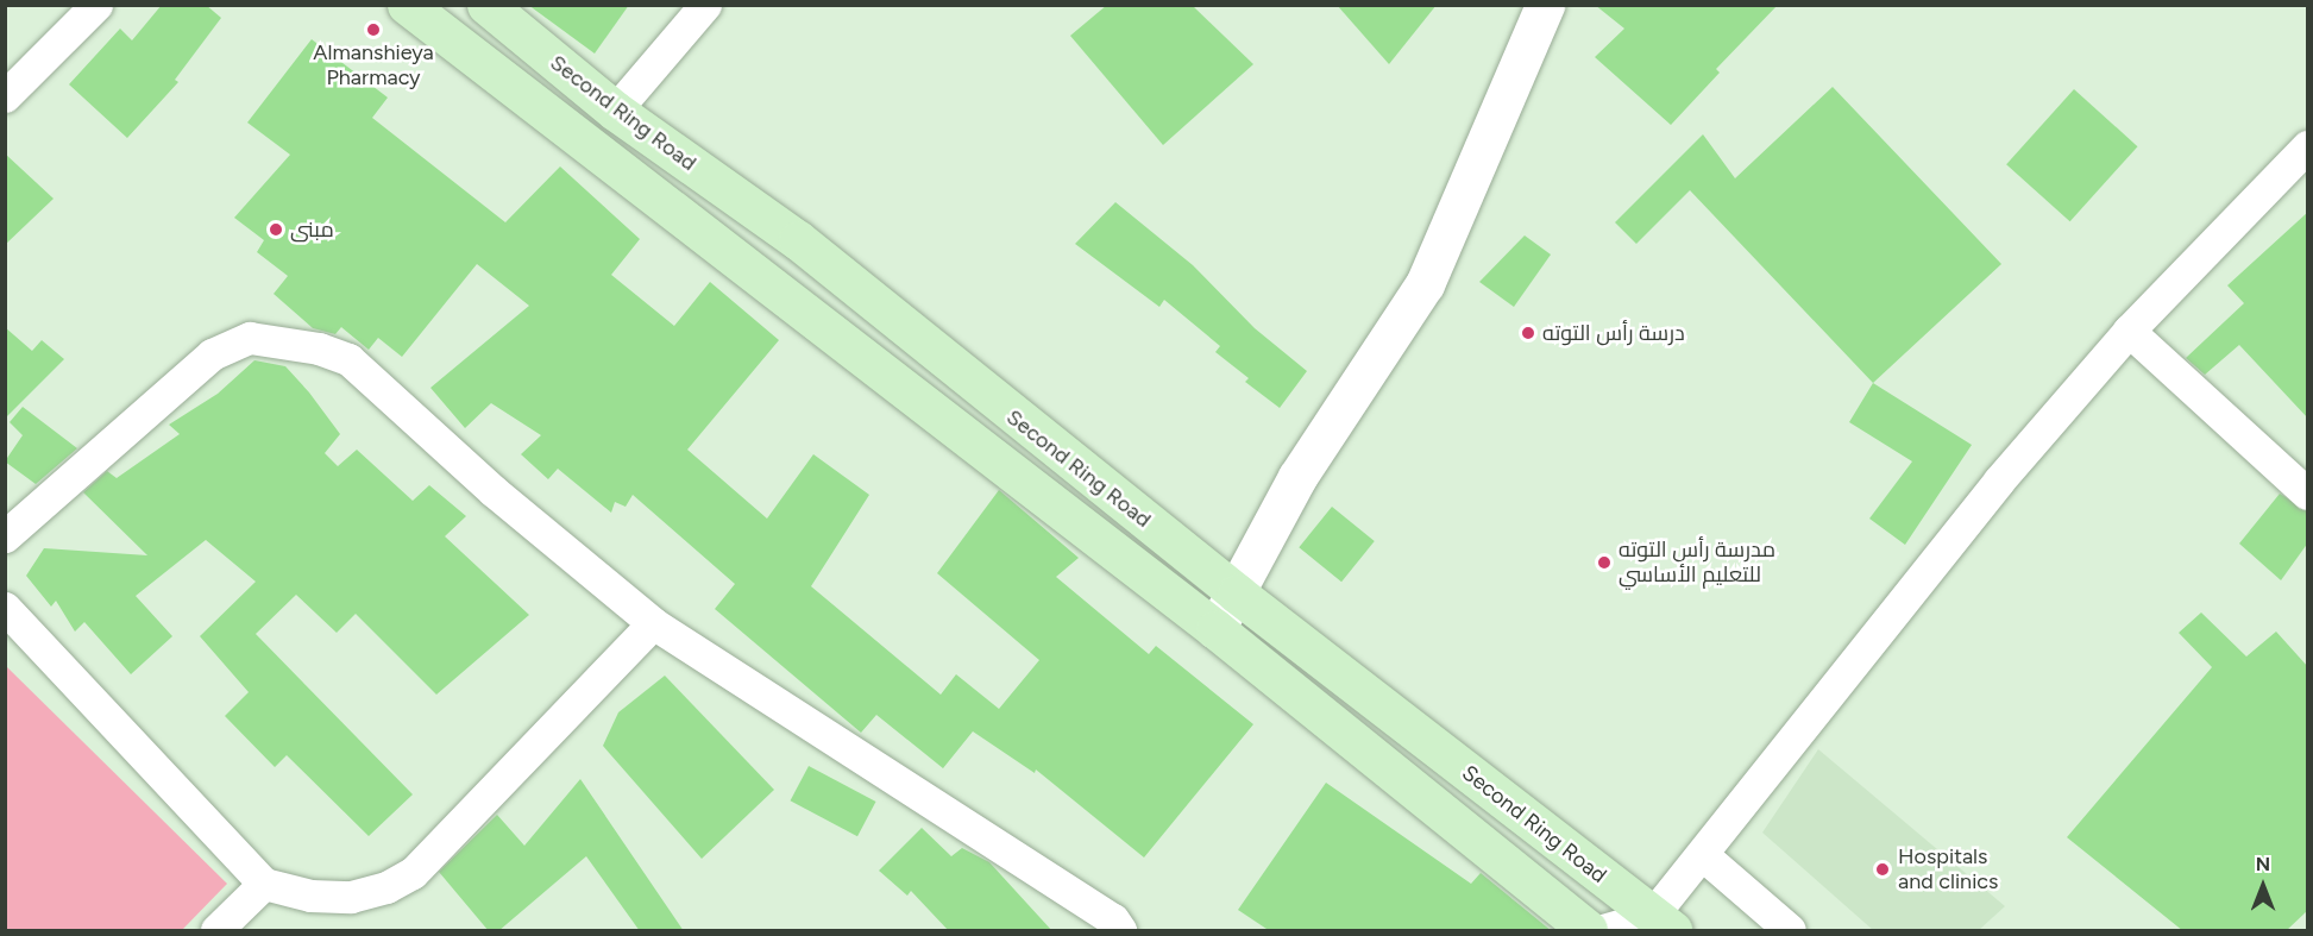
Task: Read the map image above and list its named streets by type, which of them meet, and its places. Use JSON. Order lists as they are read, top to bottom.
{
  "streets": {
    "main road": ["Second Ring Road"]
  },
  "places": [
    "Almanshieya Pharmacy",
    "مبنى",
    "درسة رأس التوته",
    "مدرسة رأس التوته للتعليم الأساسي",
    "Hospitals and clinics"
  ],
  "north": "top"
}
